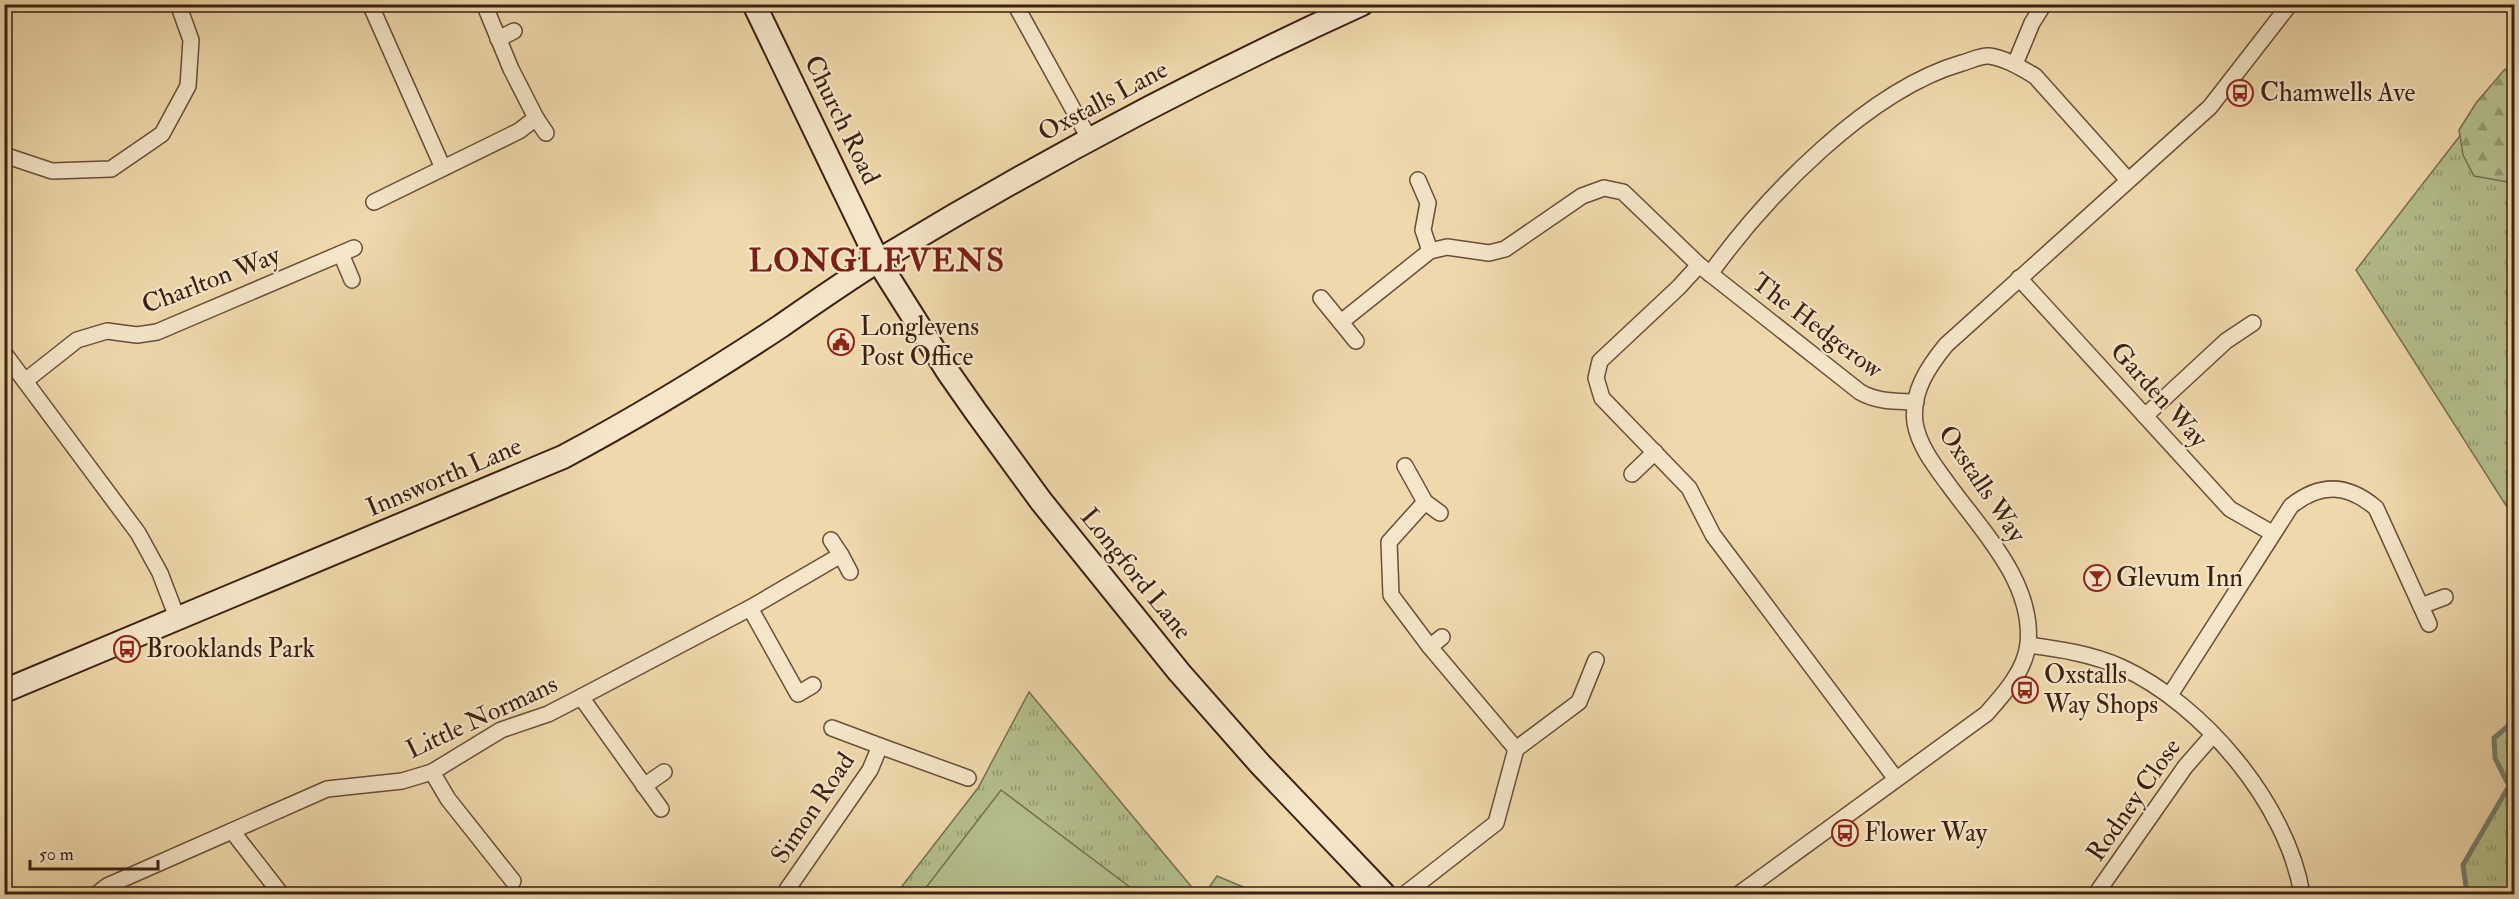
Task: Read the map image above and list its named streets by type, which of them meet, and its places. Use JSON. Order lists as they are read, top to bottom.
{
  "streets": {
    "street": [
      "Oxstalls Lane",
      "Church Road",
      "Charlton Way",
      "The Hedgerow",
      "Garden Way",
      "Innsworth Lane",
      "Oxstalls Way",
      "Longford Lane",
      "Little Normans",
      "Rodney Close",
      "Simon Road"
    ]
  },
  "crossings": [
    ["Oxstalls Lane", "Church Road"],
    ["Oxstalls Lane", "Innsworth Lane"],
    ["Oxstalls Lane", "Longford Lane"],
    ["Church Road", "Innsworth Lane"],
    ["Church Road", "Longford Lane"],
    ["The Hedgerow", "Oxstalls Way"],
    ["Garden Way", "Oxstalls Way"],
    ["Innsworth Lane", "Longford Lane"]
  ],
  "districts": ["LONGLEVENS"],
  "places": {
    "bus stop": [
      "Chamwells Ave",
      "Brooklands Park",
      "Oxstalls Way Shops",
      "Flower Way"
    ],
    "public building": ["Longlevens Post Office"],
    "bar": ["Glevum Inn"]
  },
  "scale_bar": "50 m"
}
